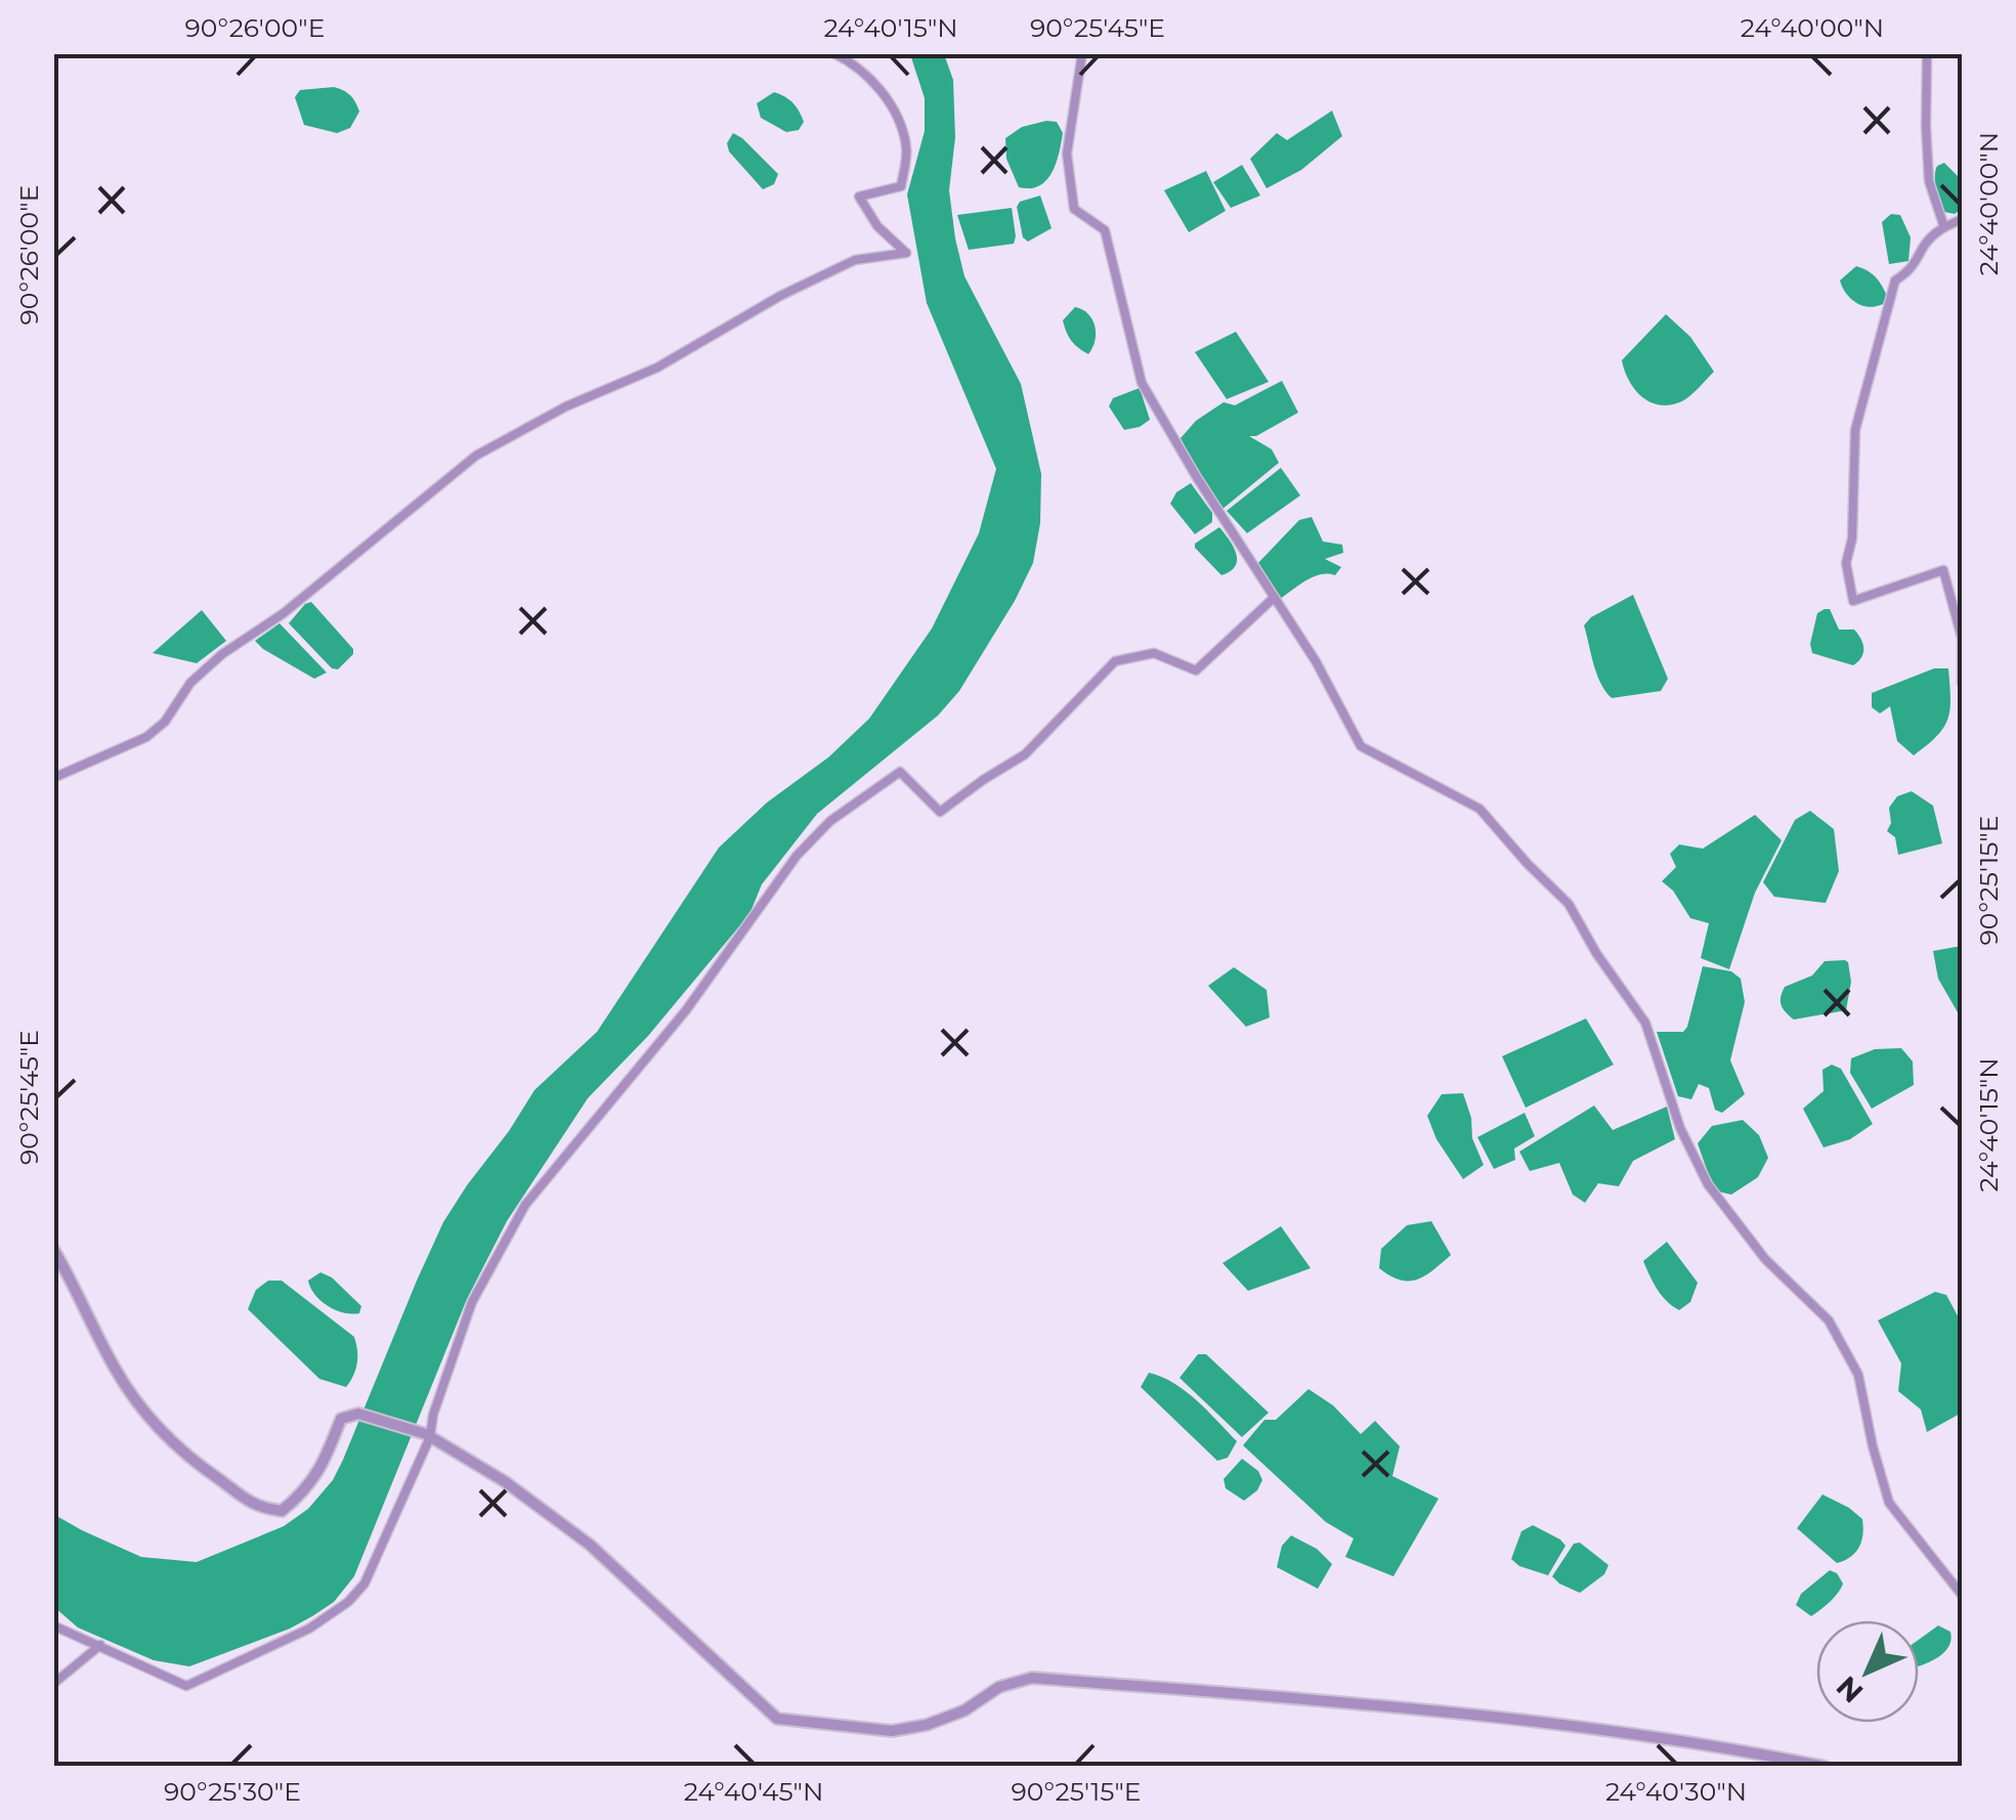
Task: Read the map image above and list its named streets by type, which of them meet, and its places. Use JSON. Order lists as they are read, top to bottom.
{
  "north": "bottom left",
  "coordinates": [
    "90°26'00\"E",
    "24°40'15\"N",
    "90°25'45\"E",
    "24°40'00\"N",
    "90°25'15\"E",
    "90°25'30\"E",
    "24°40'45\"N",
    "24°40'30\"N"
  ]
}
